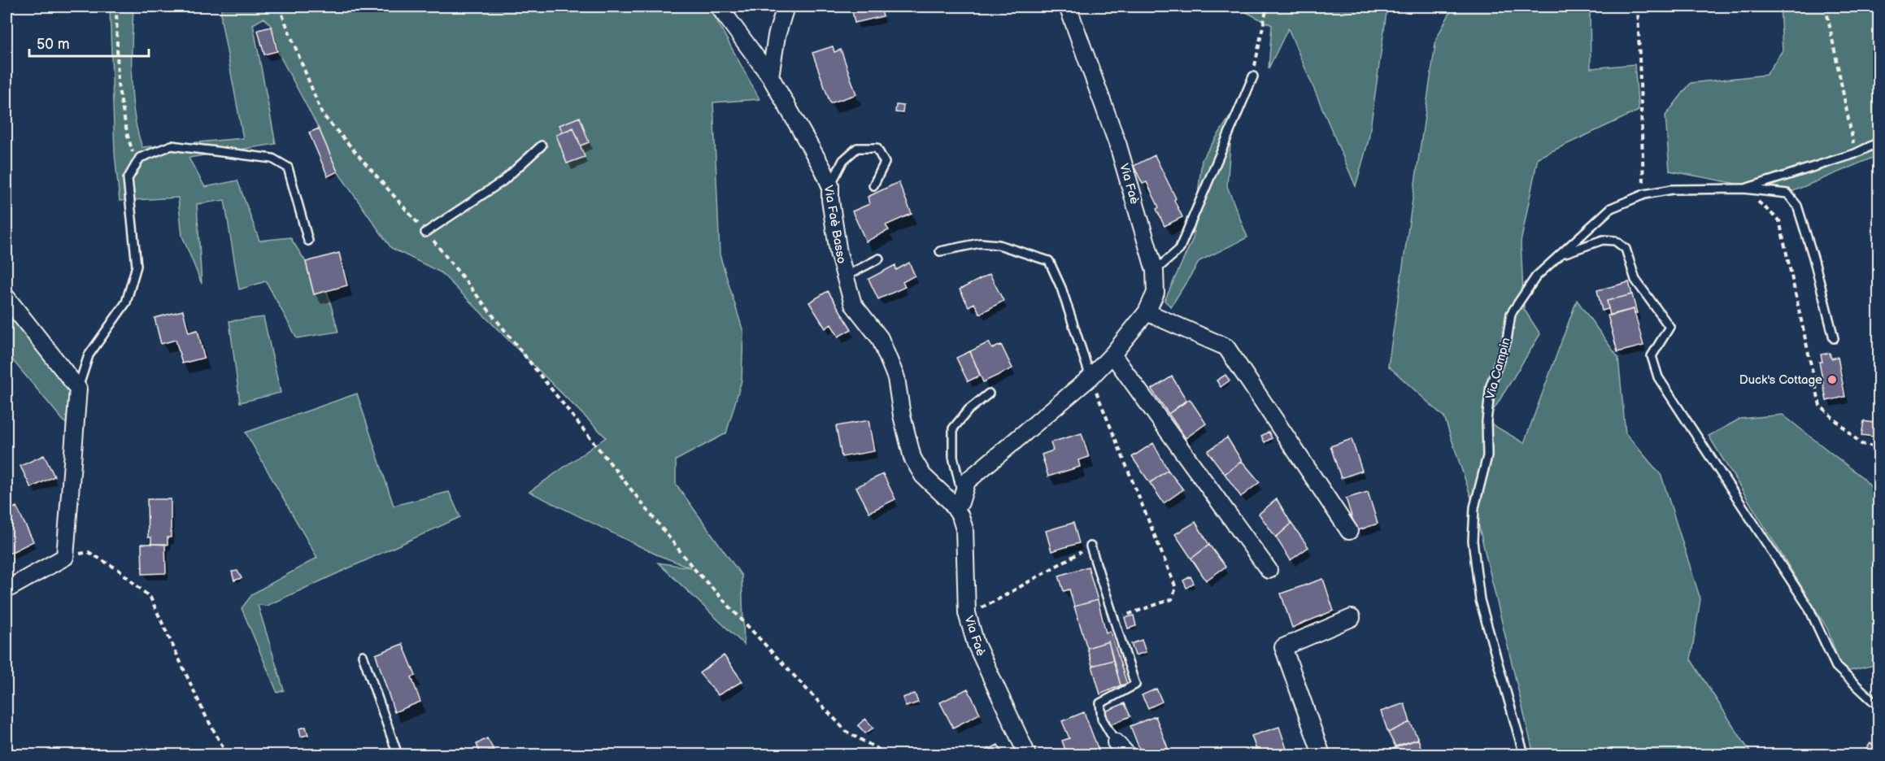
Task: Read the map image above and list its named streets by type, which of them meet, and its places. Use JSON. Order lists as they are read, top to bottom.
{
  "streets": {
    "street": ["Via Faè", "Via Faè Basso"],
    "lane": ["Via Campin"]
  },
  "crossings": [
    ["Via Faè", "Via Faè Basso"]
  ],
  "places": ["Duck's Cottage"],
  "scale_bar": "50 m"
}
